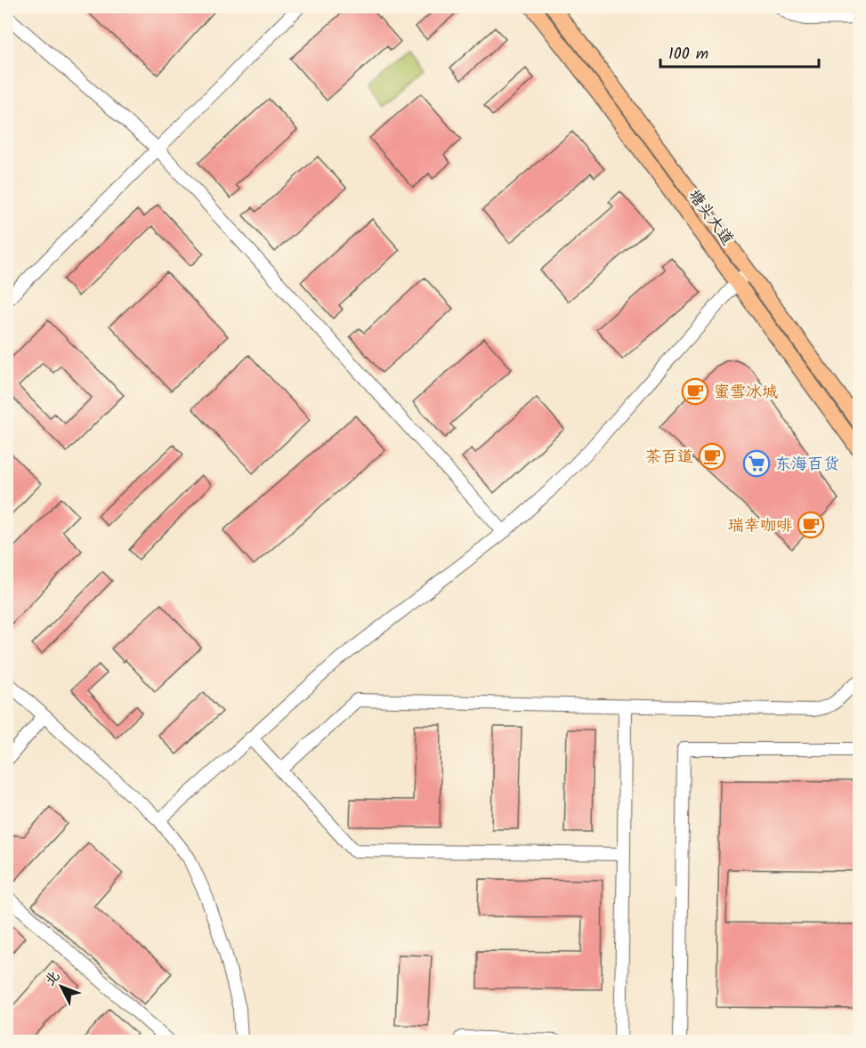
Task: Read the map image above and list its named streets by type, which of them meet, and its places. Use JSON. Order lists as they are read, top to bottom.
{
  "streets": {
    "main road": ["塘头大道"]
  },
  "places": {
    "cafe": ["蜜雪冰城", "茶百道", "瑞幸咖啡"],
    "supermarket": ["东海百货"]
  },
  "scale_bar": "100 m",
  "north": "top left"
}
